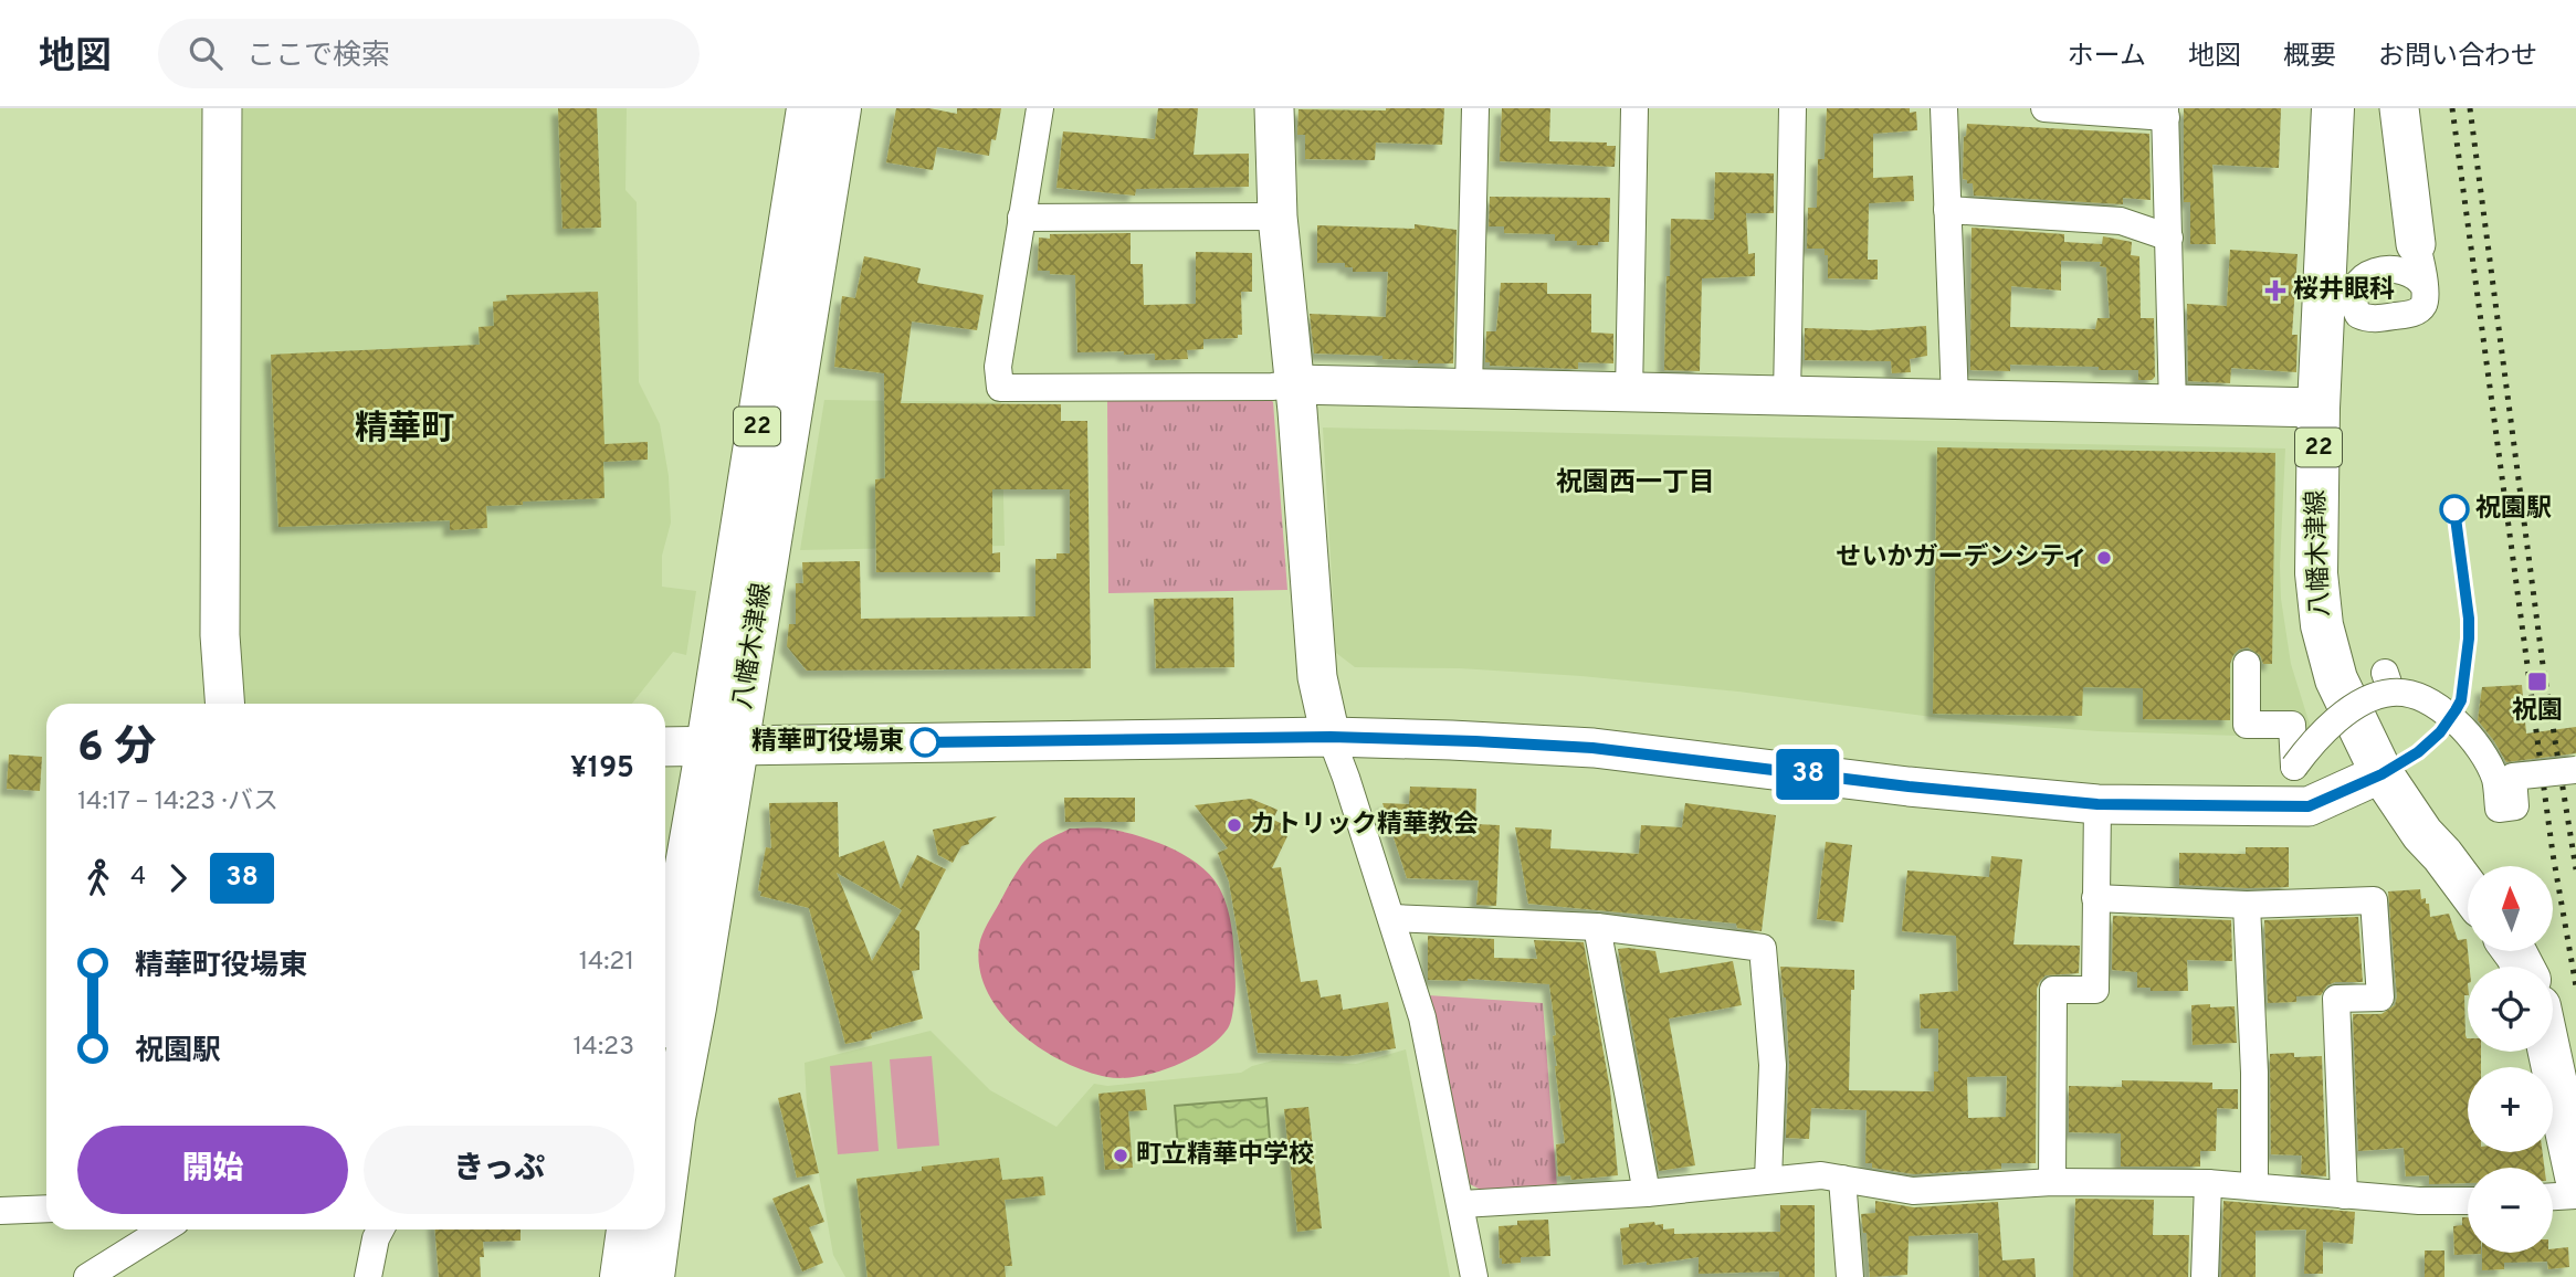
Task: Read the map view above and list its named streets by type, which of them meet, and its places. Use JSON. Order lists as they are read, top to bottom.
{
  "streets": {
    "main road": ["22", "八幡木津線"]
  },
  "districts": ["精華町", "祝園西一丁目"],
  "places": {
    "health": ["桜井眼科"],
    "other": [
      "祝園駅",
      "せいかガーデンシティ",
      "精華町役場東",
      "カトリック精華教会",
      "町立精華中学校"
    ],
    "transit": ["祝園"]
  },
  "lines": ["bus line 38"],
  "north": "top",
  "page": {
    "header": "地図",
    "search": "ここで検索",
    "nav": [
      "ホーム",
      "地図",
      "概要",
      "お問い合わせ"
    ],
    "on_map": "38",
    "heading": ["6 分", "14:17 – 14:23 · バス", "¥195"],
    "legs": ["4", "38"],
    "map_buttons": ["+", "−"],
    "list": [
      {
        "name": "精華町役場東",
        "value": "14:21"
      },
      {
        "name": "祝園駅",
        "value": "14:23"
      }
    ],
    "buttons": ["開始", "きっぷ"]
  }
}
